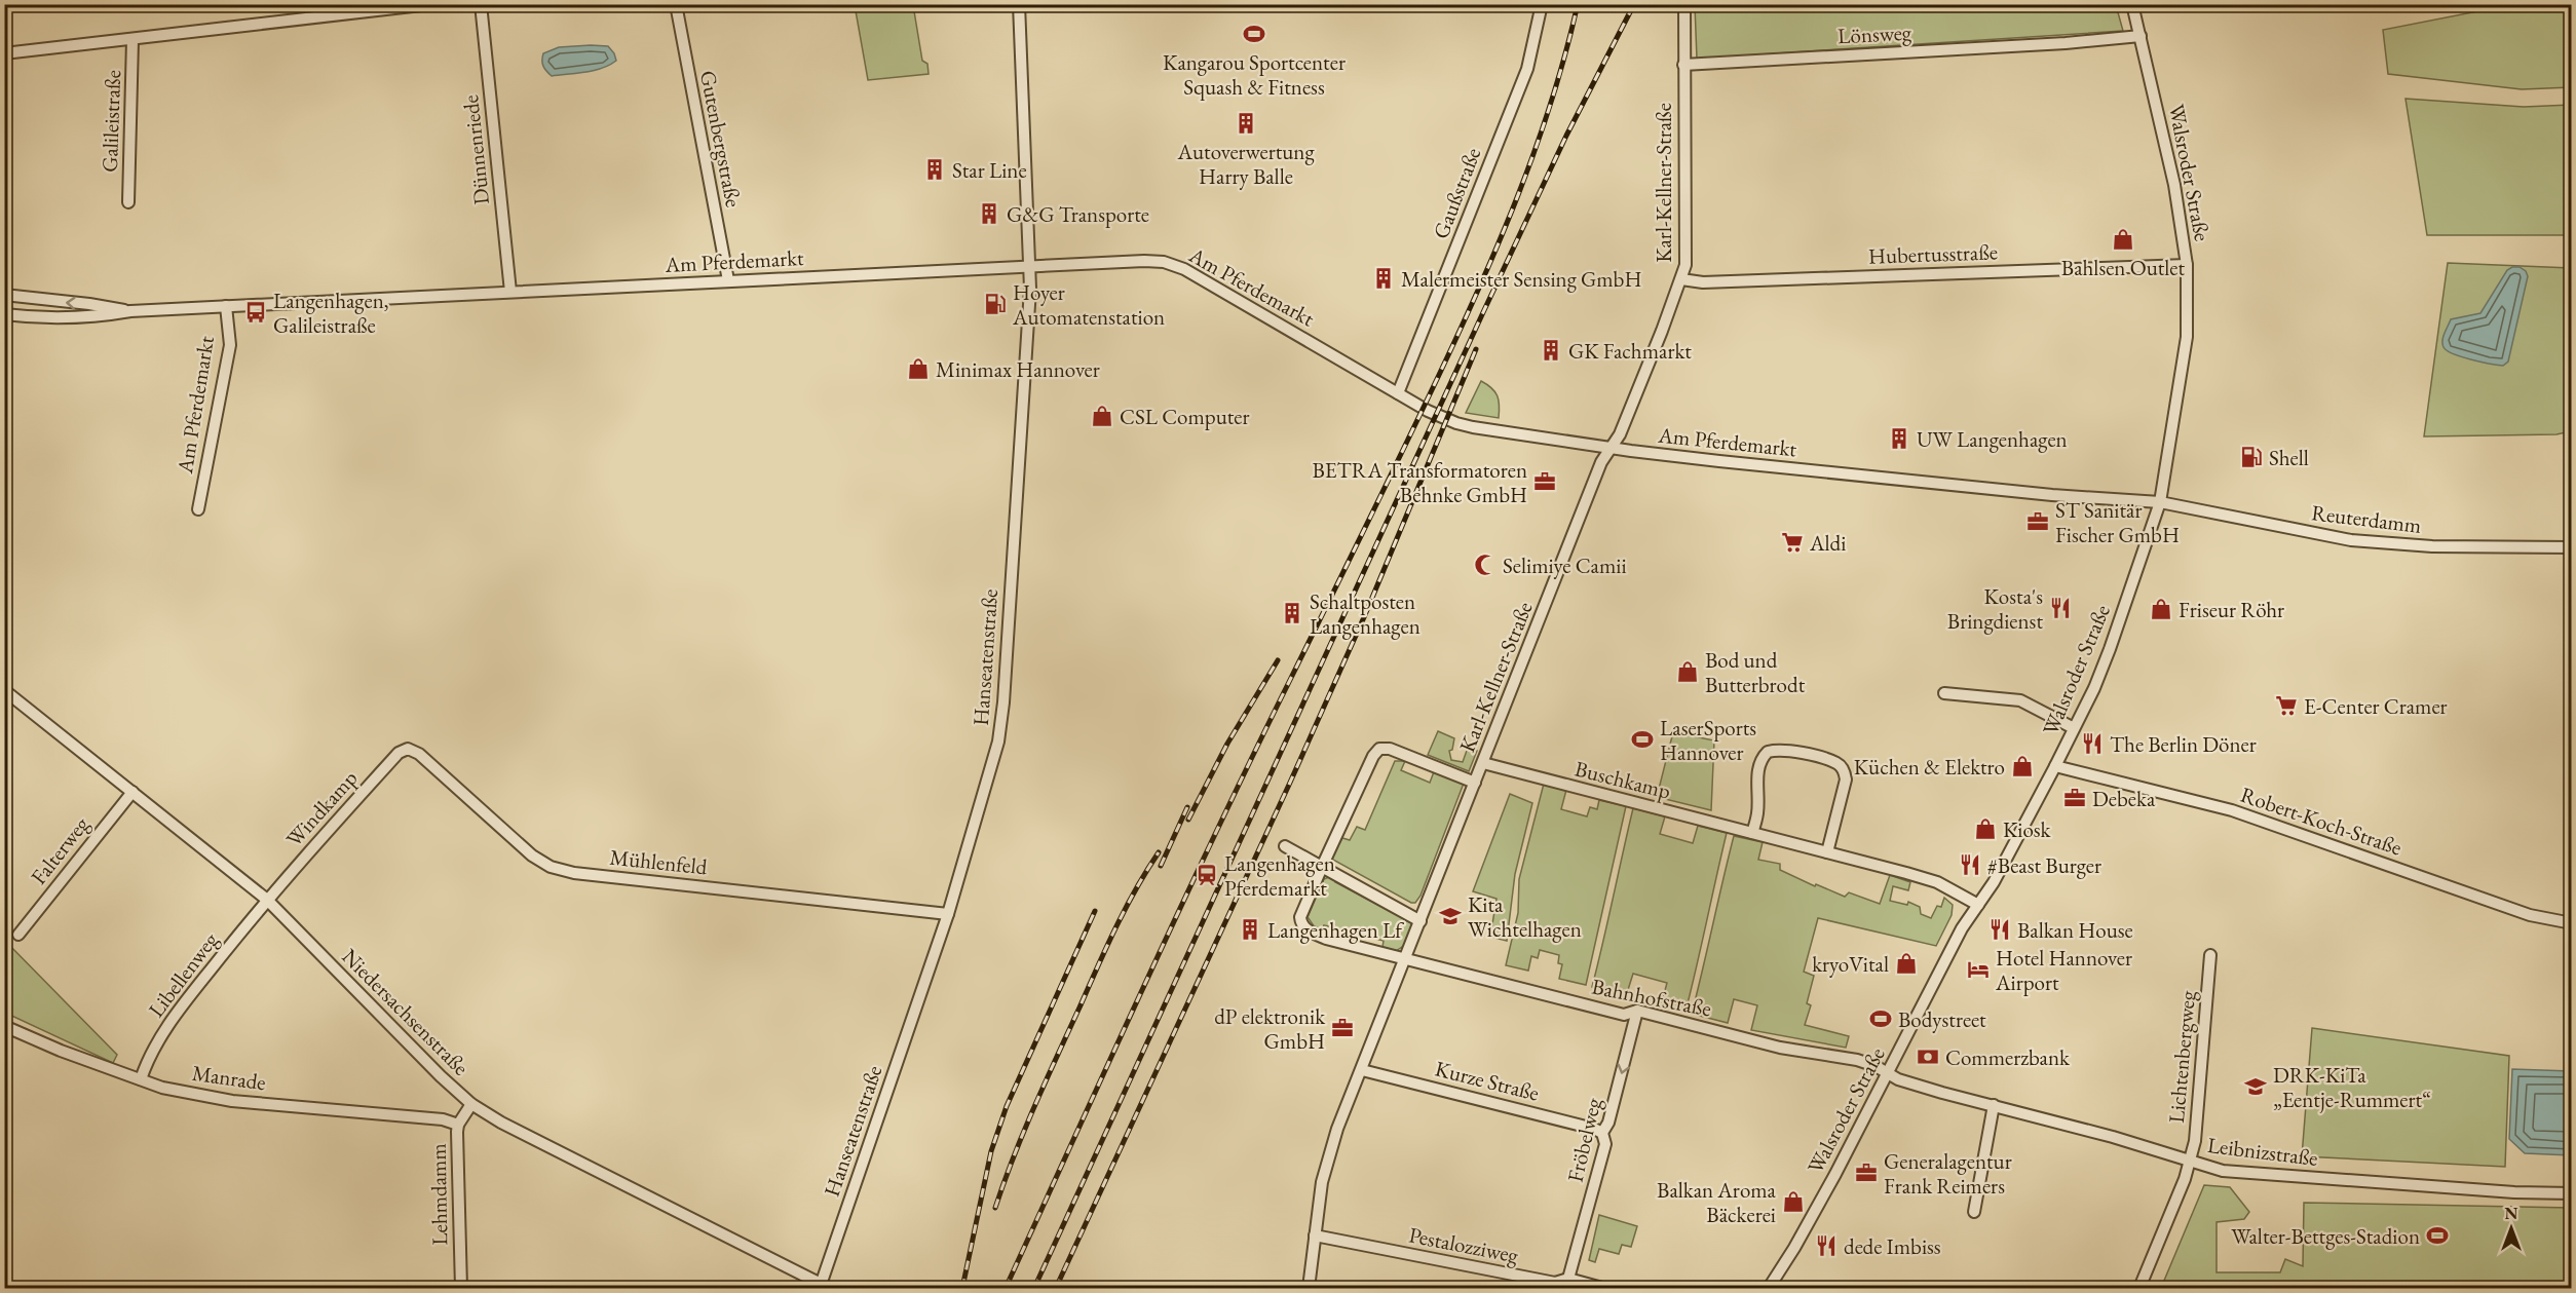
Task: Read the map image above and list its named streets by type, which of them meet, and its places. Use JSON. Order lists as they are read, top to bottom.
{
  "streets": {
    "street": [
      "Lönsweg",
      "Galileistraße",
      "Gutenbergstraße",
      "Dünnenriede",
      "Walsroder Straße",
      "Karl-Kellner-Straße",
      "Gaußstraße",
      "Hubertusstraße",
      "Am Pferdemarkt",
      "Reuterdamm",
      "Hanseatenstraße",
      "Buschkamp",
      "Windkamp",
      "Robert-Koch-Straße",
      "Falterweg",
      "Mühlenfeld",
      "Libellenweg",
      "Bahnhofstraße",
      "Niedersachsenstraße",
      "Lichtenbergweg",
      "Manrade",
      "Kurze Straße",
      "Fröbelweg",
      "Leibnizstraße",
      "Lehmdamm",
      "Pestalozziweg"
    ]
  },
  "crossings": [
    ["Lönsweg", "Walsroder Straße"],
    ["Lönsweg", "Karl-Kellner-Straße"],
    ["Gutenbergstraße", "Am Pferdemarkt"],
    ["Dünnenriede", "Am Pferdemarkt"],
    ["Walsroder Straße", "Hubertusstraße"],
    ["Walsroder Straße", "Am Pferdemarkt"],
    ["Walsroder Straße", "Reuterdamm"],
    ["Walsroder Straße", "Buschkamp"],
    ["Walsroder Straße", "Robert-Koch-Straße"],
    ["Walsroder Straße", "Bahnhofstraße"],
    ["Walsroder Straße", "Leibnizstraße"],
    ["Karl-Kellner-Straße", "Hubertusstraße"],
    ["Karl-Kellner-Straße", "Am Pferdemarkt"],
    ["Karl-Kellner-Straße", "Buschkamp"],
    ["Karl-Kellner-Straße", "Bahnhofstraße"],
    ["Karl-Kellner-Straße", "Kurze Straße"],
    ["Karl-Kellner-Straße", "Pestalozziweg"],
    ["Gaußstraße", "Am Pferdemarkt"],
    ["Am Pferdemarkt", "Reuterdamm"],
    ["Am Pferdemarkt", "Hanseatenstraße"],
    ["Hanseatenstraße", "Mühlenfeld"],
    ["Hanseatenstraße", "Niedersachsenstraße"],
    ["Windkamp", "Mühlenfeld"],
    ["Windkamp", "Libellenweg"],
    ["Windkamp", "Niedersachsenstraße"],
    ["Falterweg", "Niedersachsenstraße"],
    ["Libellenweg", "Niedersachsenstraße"],
    ["Libellenweg", "Manrade"],
    ["Bahnhofstraße", "Fröbelweg"],
    ["Bahnhofstraße", "Leibnizstraße"],
    ["Niedersachsenstraße", "Lehmdamm"],
    ["Lichtenbergweg", "Leibnizstraße"],
    ["Manrade", "Lehmdamm"],
    ["Kurze Straße", "Fröbelweg"],
    ["Fröbelweg", "Pestalozziweg"]
  ],
  "one_way": ["Fröbelweg"],
  "places": {
    "sports": [
      "Kangarou Sportcenter Squash & Fitness",
      "LaserSports Hannover",
      "Bodystreet",
      "Walter-Bettges-Stadion"
    ],
    "building": [
      "Autoverwertung Harry Balle",
      "Star Line",
      "G&G Transporte",
      "Malermeister Sensing GmbH",
      "GK Fachmarkt",
      "UW Langenhagen",
      "Schaltposten Langenhagen",
      "Langenhagen Lf"
    ],
    "shop": [
      "Bahlsen Outlet",
      "Minimax Hannover",
      "CSL Computer",
      "Friseur Röhr",
      "Bod und Butterbrodt",
      "Küchen & Elektro",
      "Kiosk",
      "kryoVital",
      "Balkan Aroma Bäckerei"
    ],
    "fuel station": ["Hoyer Automatenstation", "Shell"],
    "bus stop": ["Langenhagen, Galileistraße"],
    "office": [
      "BETRA Transformatoren Behnke GmbH",
      "ST Sanitär Fischer GmbH",
      "Debeka",
      "dP elektronik GmbH",
      "Generalagentur Frank Reimers"
    ],
    "supermarket": ["Aldi", "E-Center Cramer"],
    "mosque": ["Selimiye Camii"],
    "restaurant": [
      "Kosta's Bringdienst",
      "The Berlin Döner",
      "#Beast Burger",
      "Balkan House",
      "dede Imbiss"
    ],
    "station": ["Langenhagen Pferdemarkt"],
    "school or university": ["Kita Wichtelhagen", "DRK-KiTa „Eentje-Rummert“"],
    "hotel": ["Hotel Hannover Airport"],
    "bank": ["Commerzbank"]
  },
  "north": "top"
}
